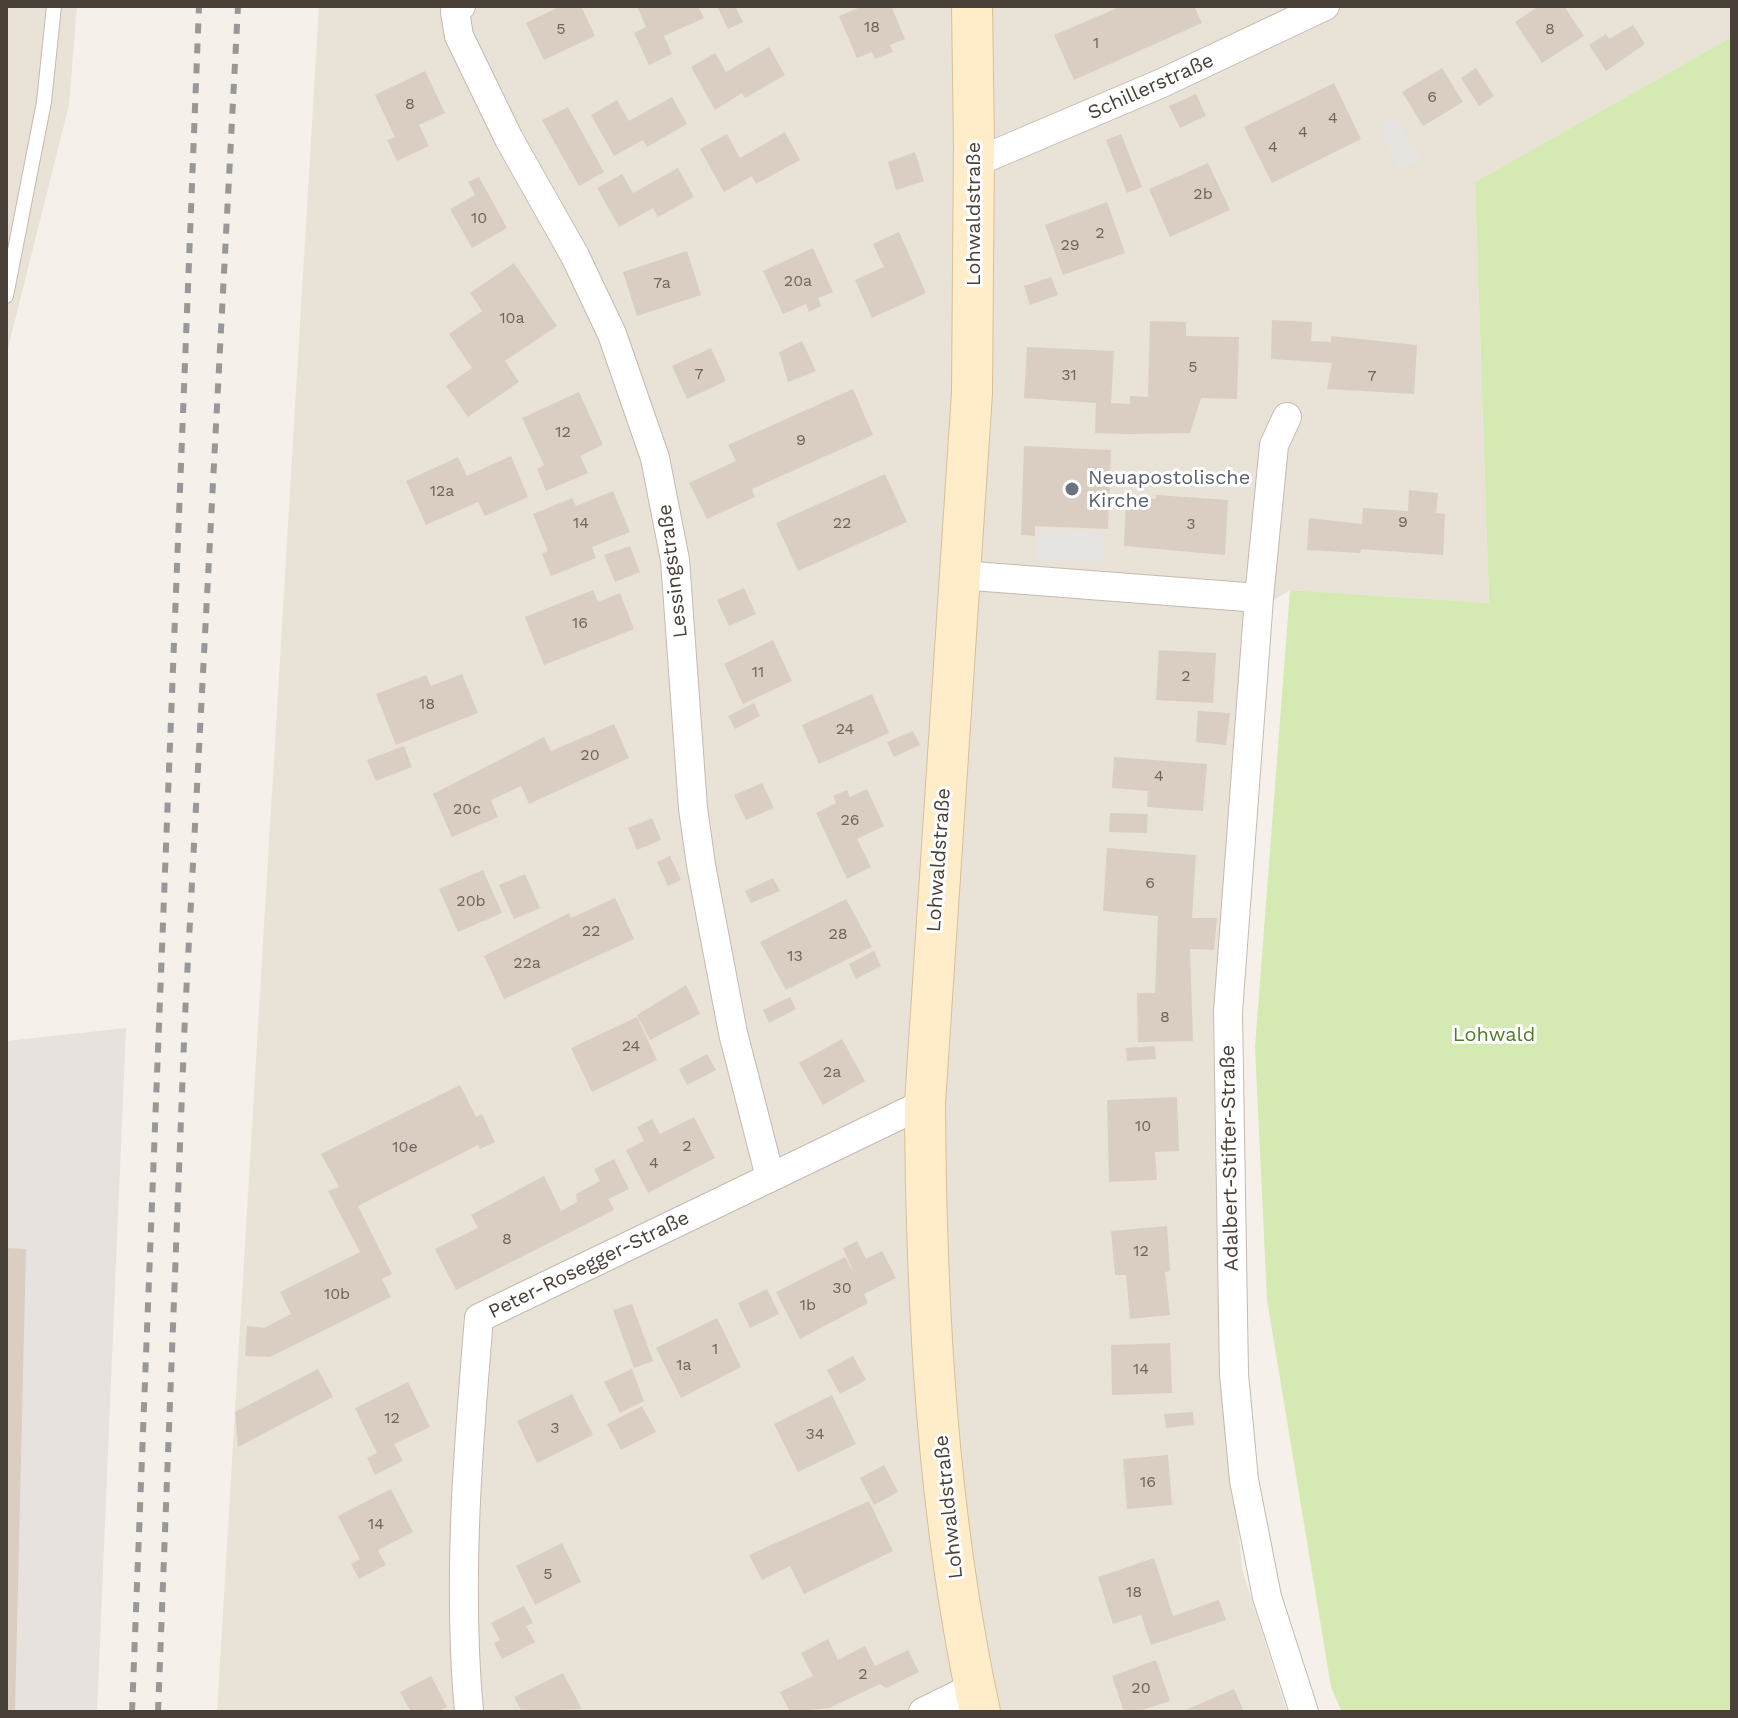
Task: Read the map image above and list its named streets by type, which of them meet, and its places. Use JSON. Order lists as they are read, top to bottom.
{
  "streets": {
    "street": [
      "Schillerstraße",
      "Lohwaldstraße",
      "Lessingstraße",
      "Adalbert-Stifter-Straße",
      "Peter-Rosegger-Straße"
    ]
  },
  "crossings": [
    ["Schillerstraße", "Lohwaldstraße"],
    ["Lohwaldstraße", "Peter-Rosegger-Straße"],
    ["Lessingstraße", "Peter-Rosegger-Straße"]
  ],
  "parks": ["Lohwald"],
  "places": ["Neuapostolische Kirche"],
  "house_numbers": [
    "18",
    "5",
    "8",
    "1",
    "6",
    "8",
    "4",
    "4",
    "4",
    "2b",
    "10",
    "2",
    "29",
    "20a",
    "7a",
    "10a",
    "5",
    "7",
    "31",
    "7",
    "12",
    "9",
    "12a",
    "9",
    "14",
    "22",
    "3",
    "16",
    "11",
    "2",
    "18",
    "24",
    "20",
    "4",
    "20c",
    "26",
    "6",
    "20b",
    "22",
    "28",
    "13",
    "22a",
    "8",
    "24",
    "2a",
    "10",
    "2",
    "10e",
    "4",
    "8",
    "12",
    "30",
    "10b",
    "1b",
    "1",
    "1a",
    "14",
    "12",
    "3",
    "34",
    "16",
    "14",
    "5",
    "18",
    "2",
    "20"
  ]
}
